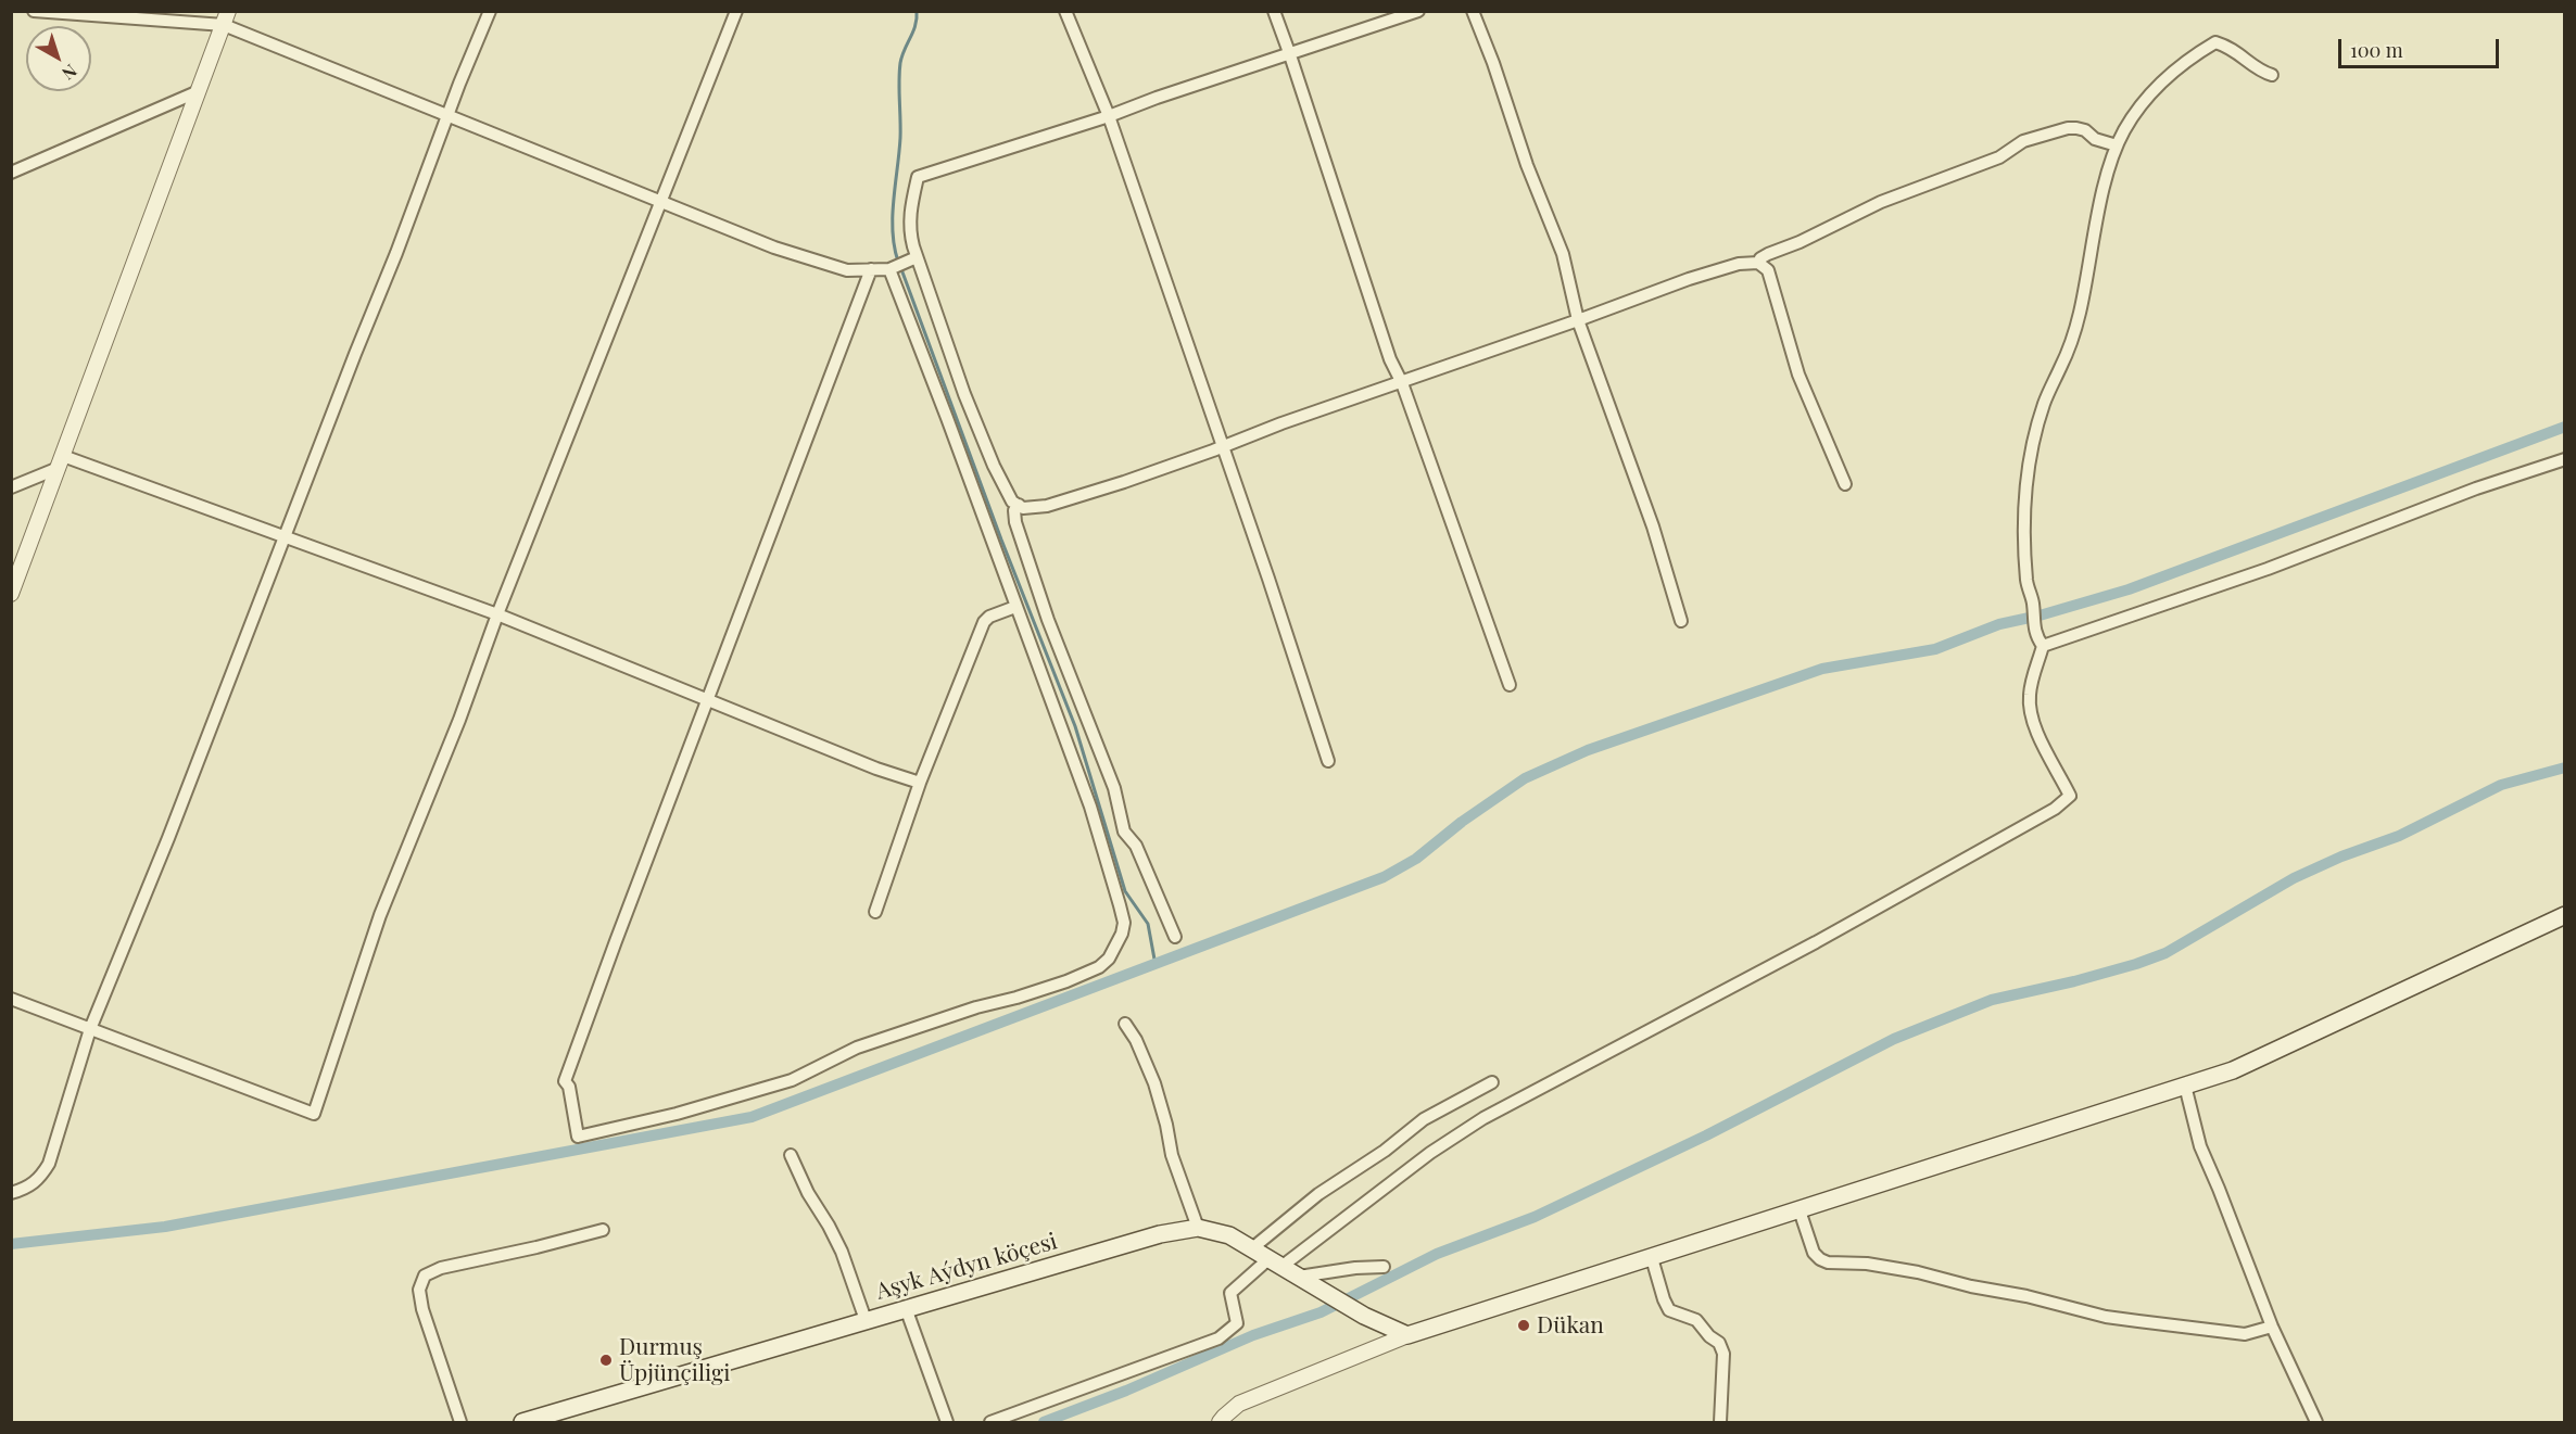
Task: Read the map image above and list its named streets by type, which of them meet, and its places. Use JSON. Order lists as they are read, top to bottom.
{
  "streets": {
    "main road": ["Aşyk Aýdyn köçesi"]
  },
  "places": ["Dükan", "Durmuş Üpjünçiligi"],
  "scale_bar": "100 m",
  "north": "bottom right"
}
